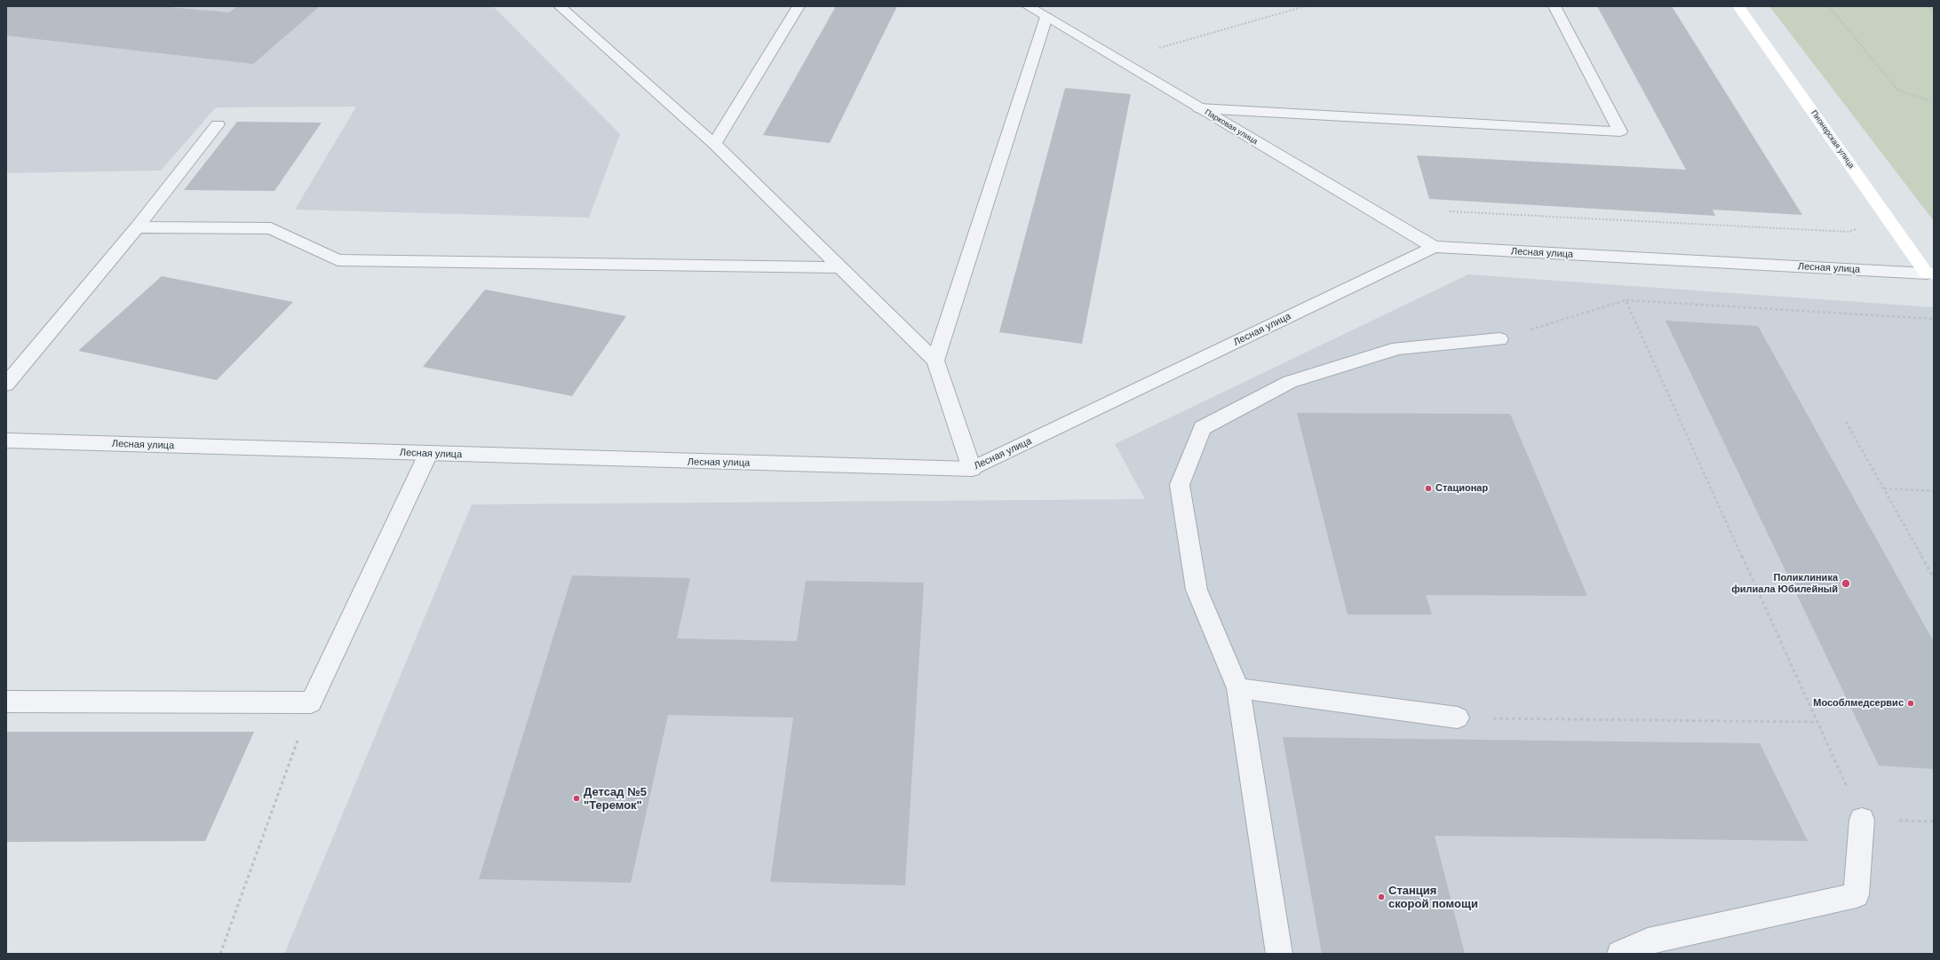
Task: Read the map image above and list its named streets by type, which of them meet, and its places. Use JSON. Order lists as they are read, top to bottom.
{
  "streets": {
    "street": ["Парковая улица", "Пионерская улица", "Лесная улица"]
  },
  "crossings": [
    ["Парковая улица", "Лесная улица"],
    ["Пионерская улица", "Лесная улица"]
  ],
  "places": [
    "Стационар",
    "Поликлиника филиала Юбилейный",
    "Мособлмедсервис",
    "Детсад №5 \"Теремок\"",
    "Станция скорой помощи"
  ]
}
